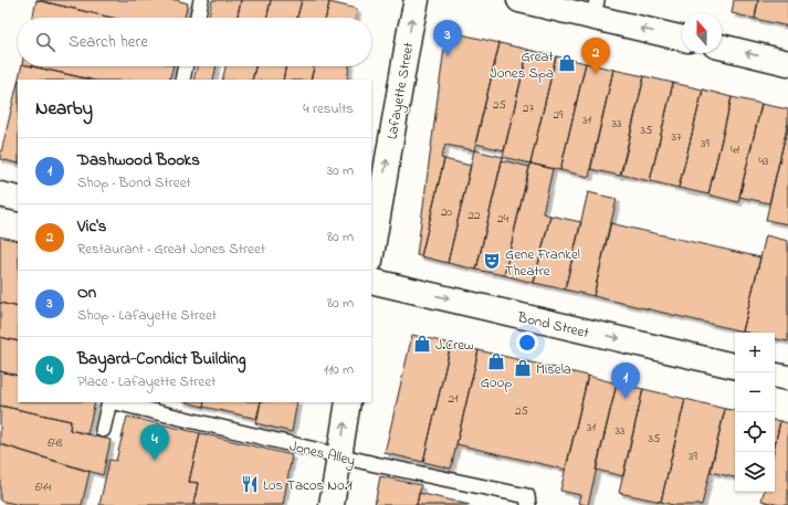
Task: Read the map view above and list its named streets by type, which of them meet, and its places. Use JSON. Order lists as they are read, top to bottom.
{
  "streets": {
    "street": ["Lafayette Street", "Bond Street"],
    "lane": ["Jones Alley"]
  },
  "one_way": ["Lafayette Street", "Bond Street"],
  "places": {
    "shop": [
      "Great Jones Spa",
      "J.Crew",
      "Goop",
      "Misela"
    ],
    "theatre": ["Gene Frankel Theatre"],
    "restaurant": ["Los Tacos No.1"]
  },
  "house_numbers": [
    "25",
    "27",
    "29",
    "31",
    "33",
    "35",
    "37",
    "39",
    "41",
    "43",
    "20",
    "22",
    "24",
    "21",
    "25",
    "31",
    "33",
    "35",
    "648",
    "39",
    "644"
  ],
  "north": "top",
  "page": {
    "search": "Search here",
    "pins": [
      "3",
      "2",
      "1",
      "4"
    ],
    "heading": ["Nearby", "4 results"],
    "list": [
      {
        "mark": "1",
        "name": "Dashwood Books",
        "note": "Shop · Bond Street",
        "value": "30 m"
      },
      {
        "mark": "2",
        "name": "Vic's",
        "note": "Restaurant · Great Jones Street",
        "value": "80 m"
      },
      {
        "mark": "3",
        "name": "On",
        "note": "Shop · Lafayette Street",
        "value": "80 m"
      },
      {
        "mark": "4",
        "name": "Bayard-Condict Building",
        "note": "Place · Lafayette Street",
        "value": "110 m"
      }
    ],
    "map_buttons": ["+", "−"]
  }
}
